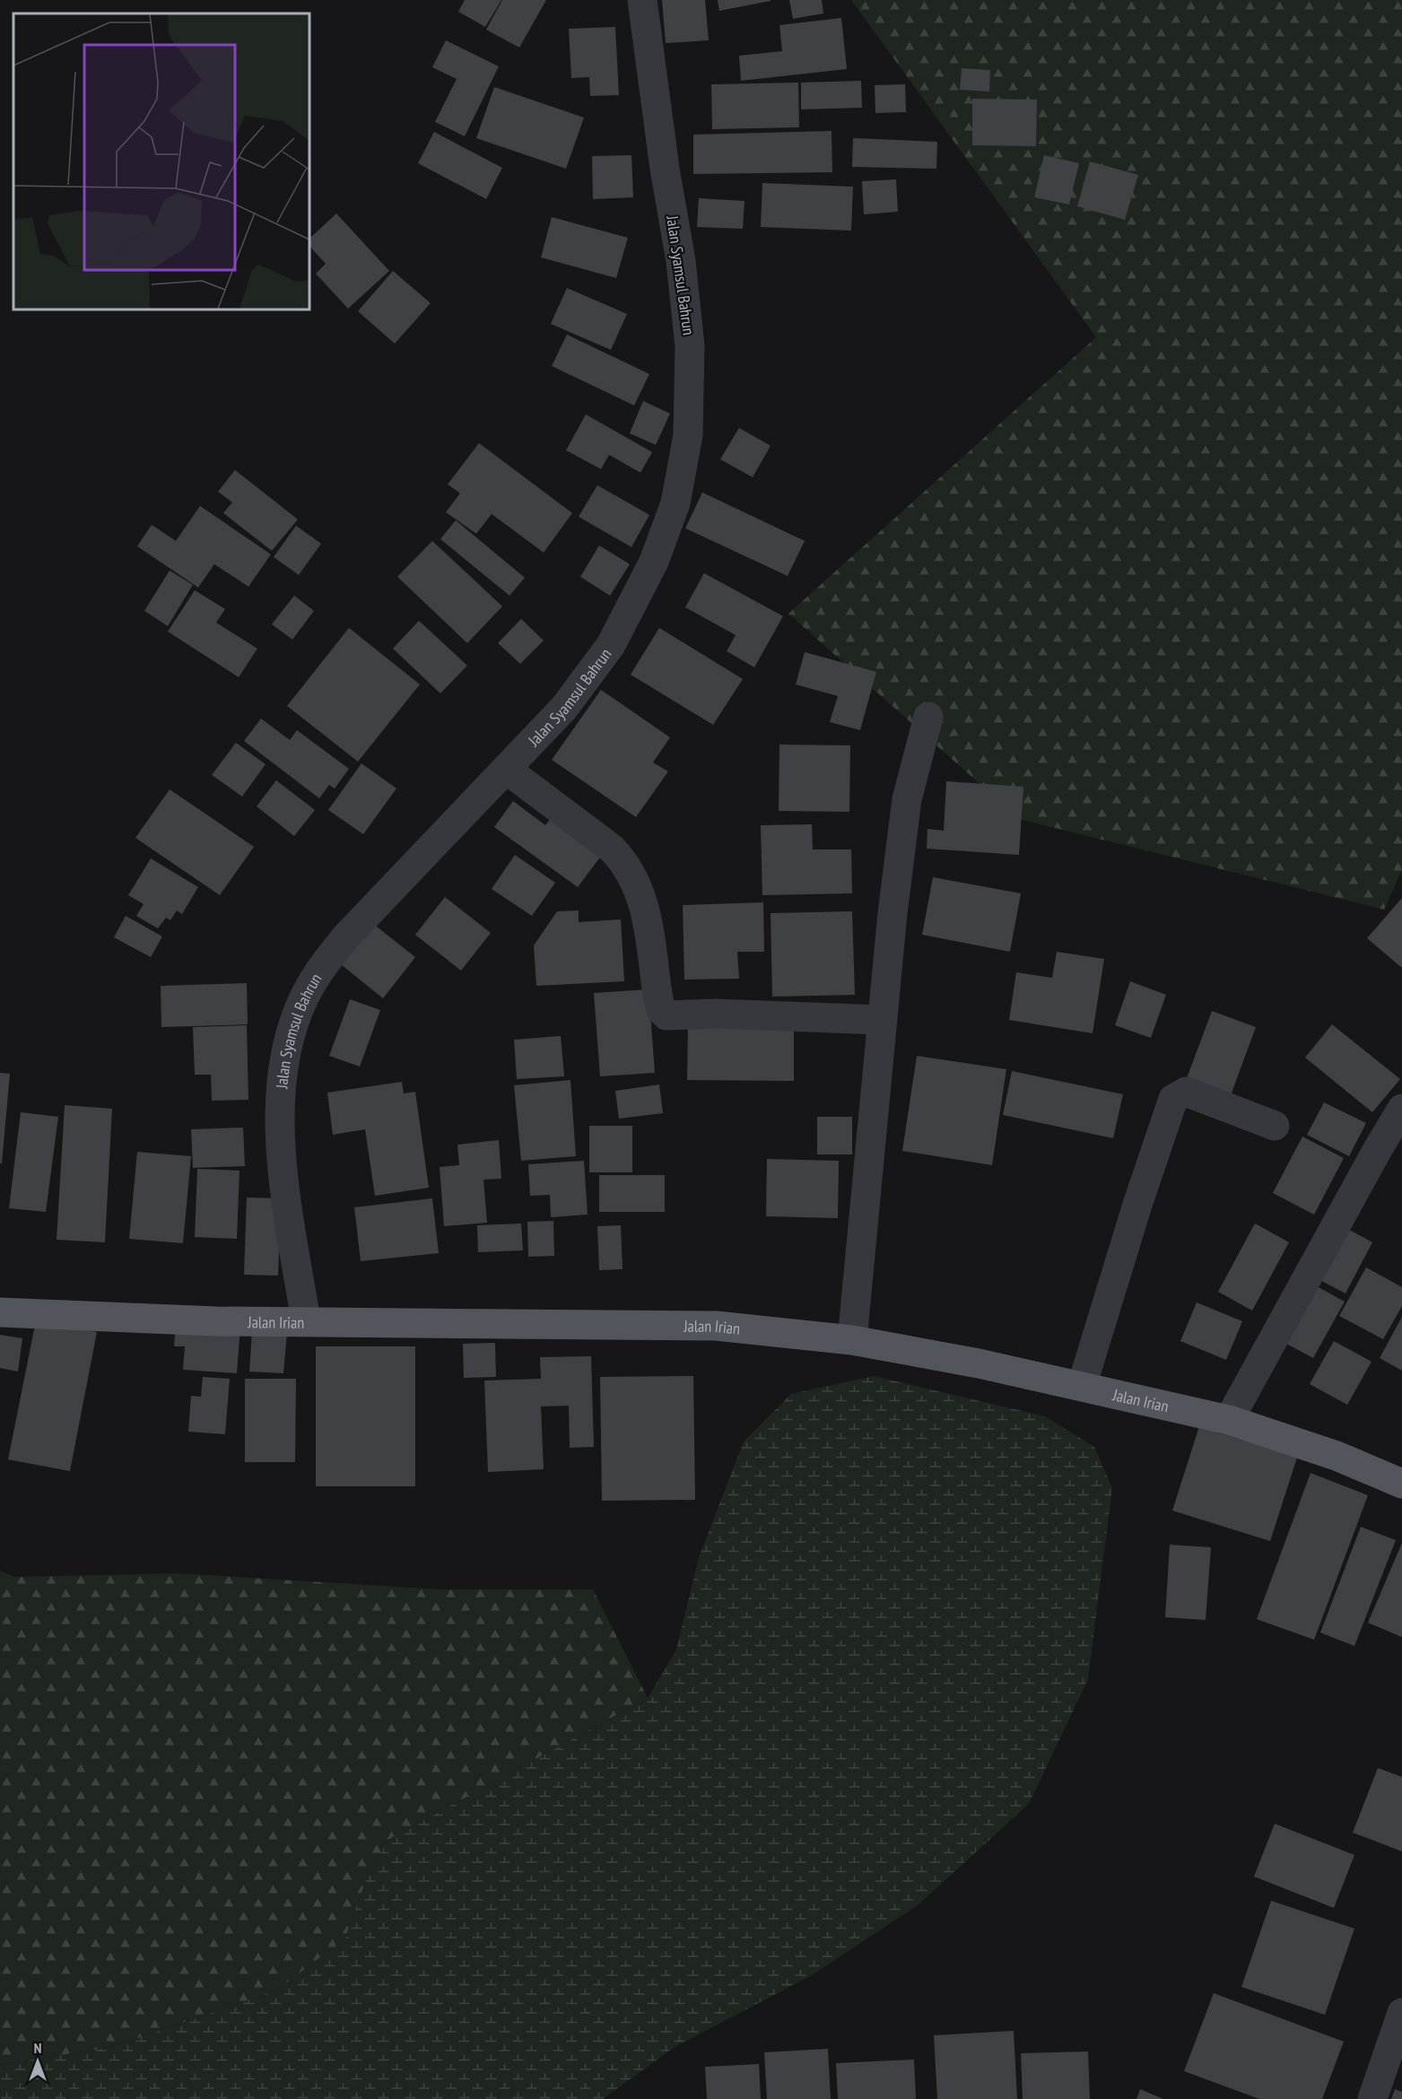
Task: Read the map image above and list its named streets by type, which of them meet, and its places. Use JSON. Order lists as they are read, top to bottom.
{
  "streets": {
    "main road": ["Jalan Irian"],
    "street": ["Jalan Syamsul Bahrun"]
  },
  "crossings": [
    ["Jalan Syamsul Bahrun", "Jalan Irian"]
  ],
  "north": "top"
}
